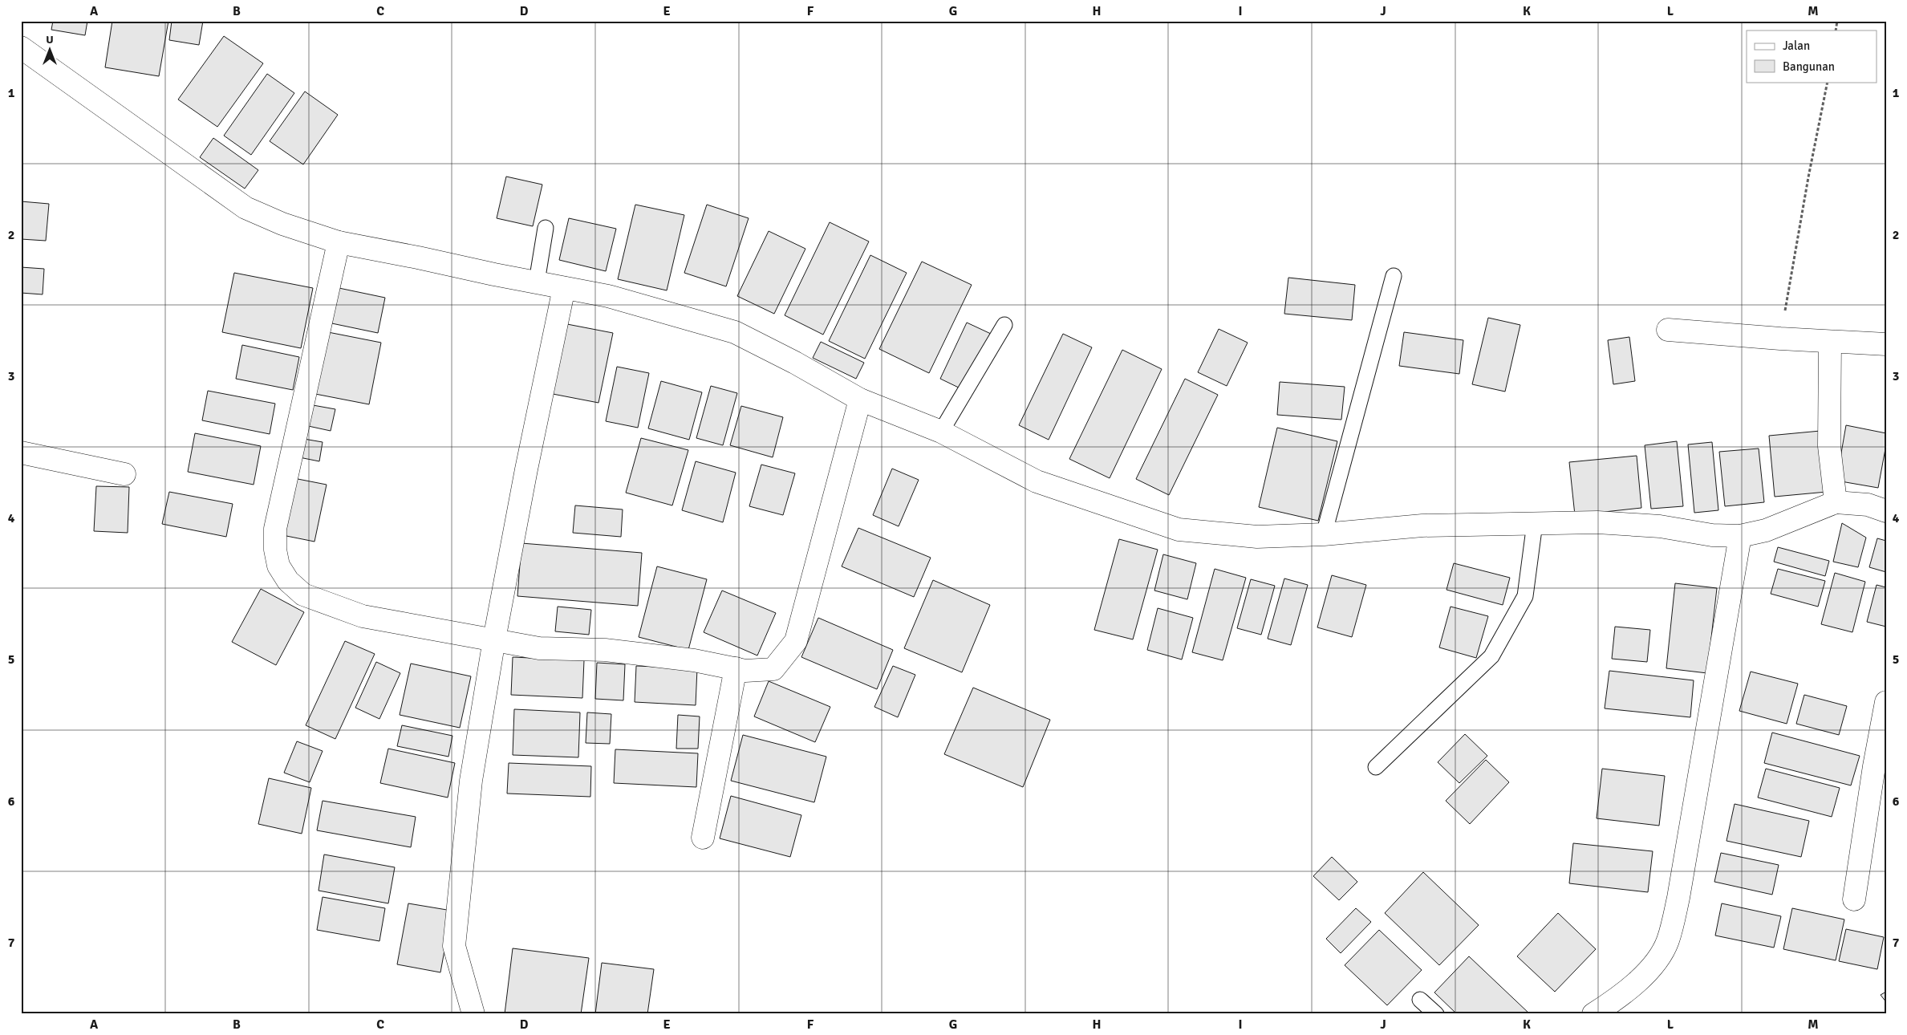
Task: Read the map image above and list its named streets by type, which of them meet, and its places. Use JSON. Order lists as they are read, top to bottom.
{
  "legend": ["Jalan", "Bangunan"],
  "north": "top",
  "grid": {
    "columns": [
      "A",
      "B",
      "C",
      "D",
      "E",
      "F",
      "G",
      "H",
      "I",
      "J",
      "K",
      "L",
      "M"
    ],
    "rows": [
      "1",
      "2",
      "3",
      "4",
      "5",
      "6",
      "7"
    ]
  }
}
